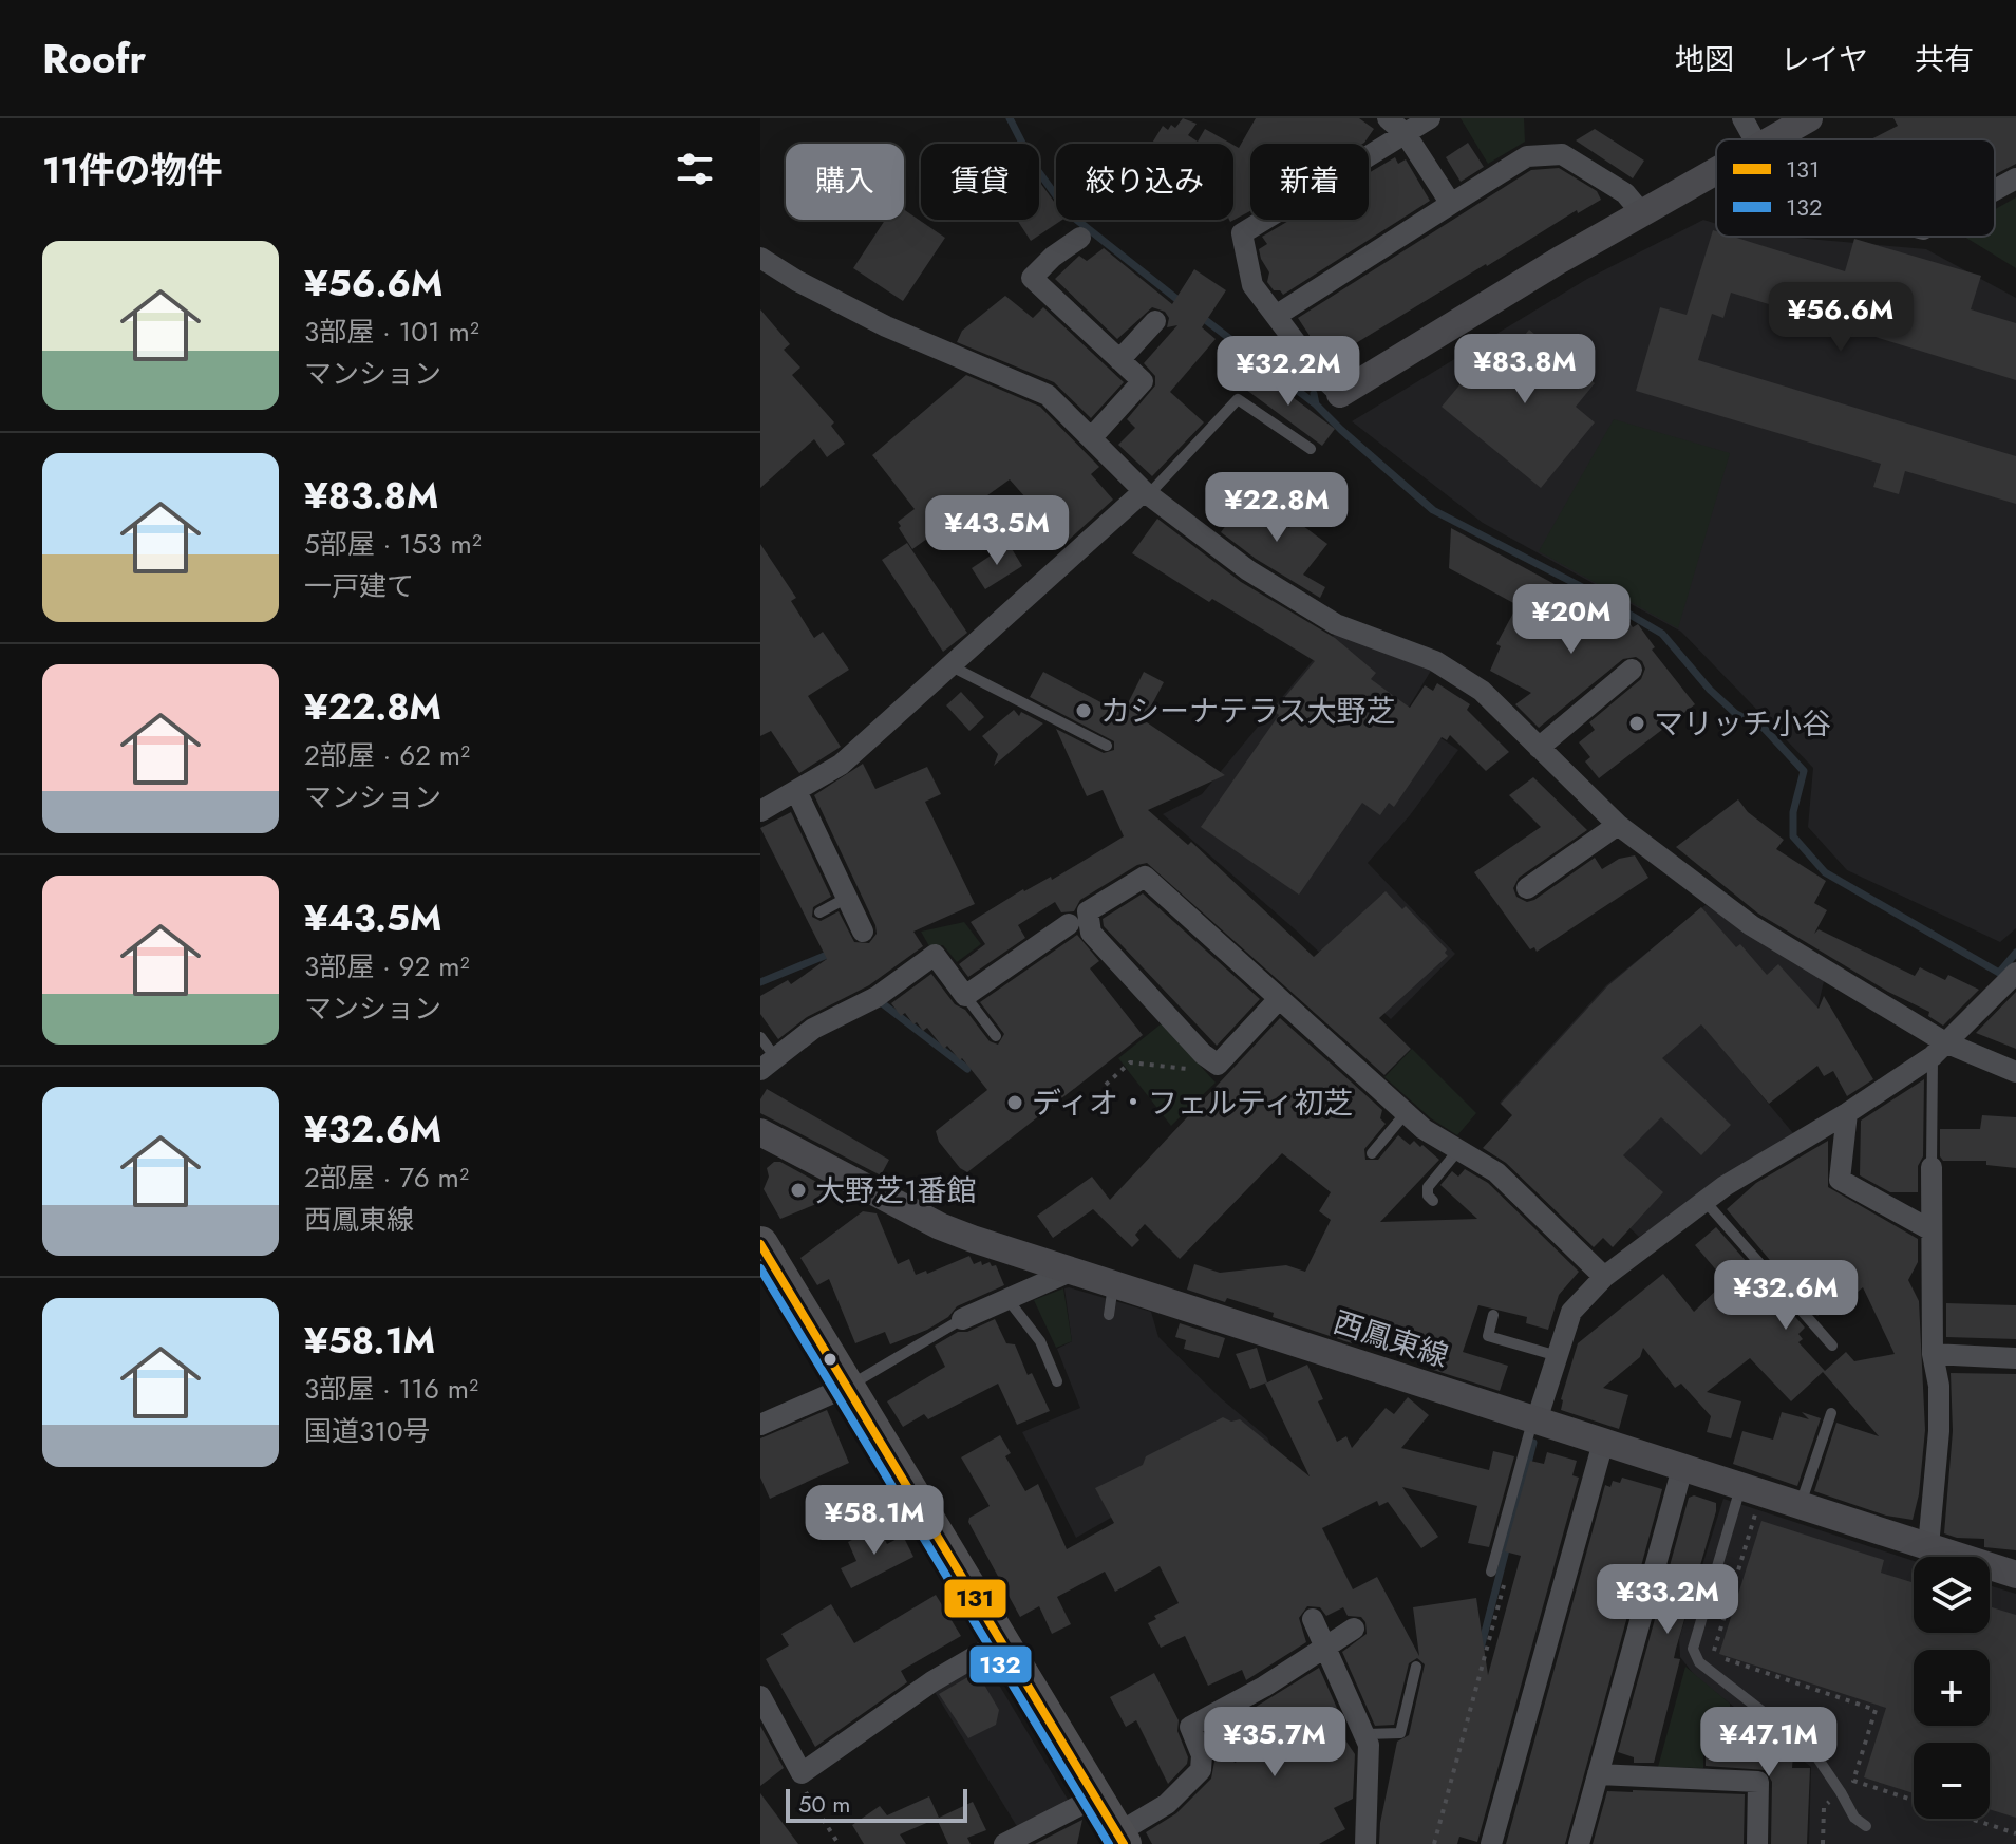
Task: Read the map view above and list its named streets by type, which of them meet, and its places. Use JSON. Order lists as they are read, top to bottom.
{
  "streets": {
    "main road": ["西鳳東線"]
  },
  "places": [
    "カシーナテラス大野芝",
    "マリッチ小谷",
    "ディオ・フェルティ初芝",
    "大野芝1番館"
  ],
  "lines": ["transit line 131", "transit line 132"],
  "legend": ["131", "132"],
  "scale_bar": "50 m",
  "page": {
    "header": "Roofr",
    "nav": ["地図", "レイヤ", "共有"],
    "heading": "11件の物件",
    "chip": [
      "購入",
      "賃貸",
      "絞り込み",
      "新着"
    ],
    "list": [
      {
        "name": "¥56.6M",
        "note": "3部屋 · 101 m² · マンション"
      },
      {
        "name": "¥83.8M",
        "note": "5部屋 · 153 m² · 一戸建て"
      },
      {
        "name": "¥22.8M",
        "note": "2部屋 · 62 m² · マンション"
      },
      {
        "name": "¥43.5M",
        "note": "3部屋 · 92 m² · マンション"
      },
      {
        "name": "¥32.6M",
        "note": "2部屋 · 76 m² · 西鳳東線"
      },
      {
        "name": "¥58.1M",
        "note": "3部屋 · 116 m² · 国道310号"
      }
    ],
    "price": [
      "¥56.6M",
      "¥83.8M",
      "¥32.2M",
      "¥22.8M",
      "¥43.5M",
      "¥20M",
      "¥32.6M",
      "¥58.1M",
      "¥33.2M",
      "¥35.7M",
      "¥47.1M"
    ],
    "map_buttons": ["+", "−"],
    "scale": "50 m"
  }
}
